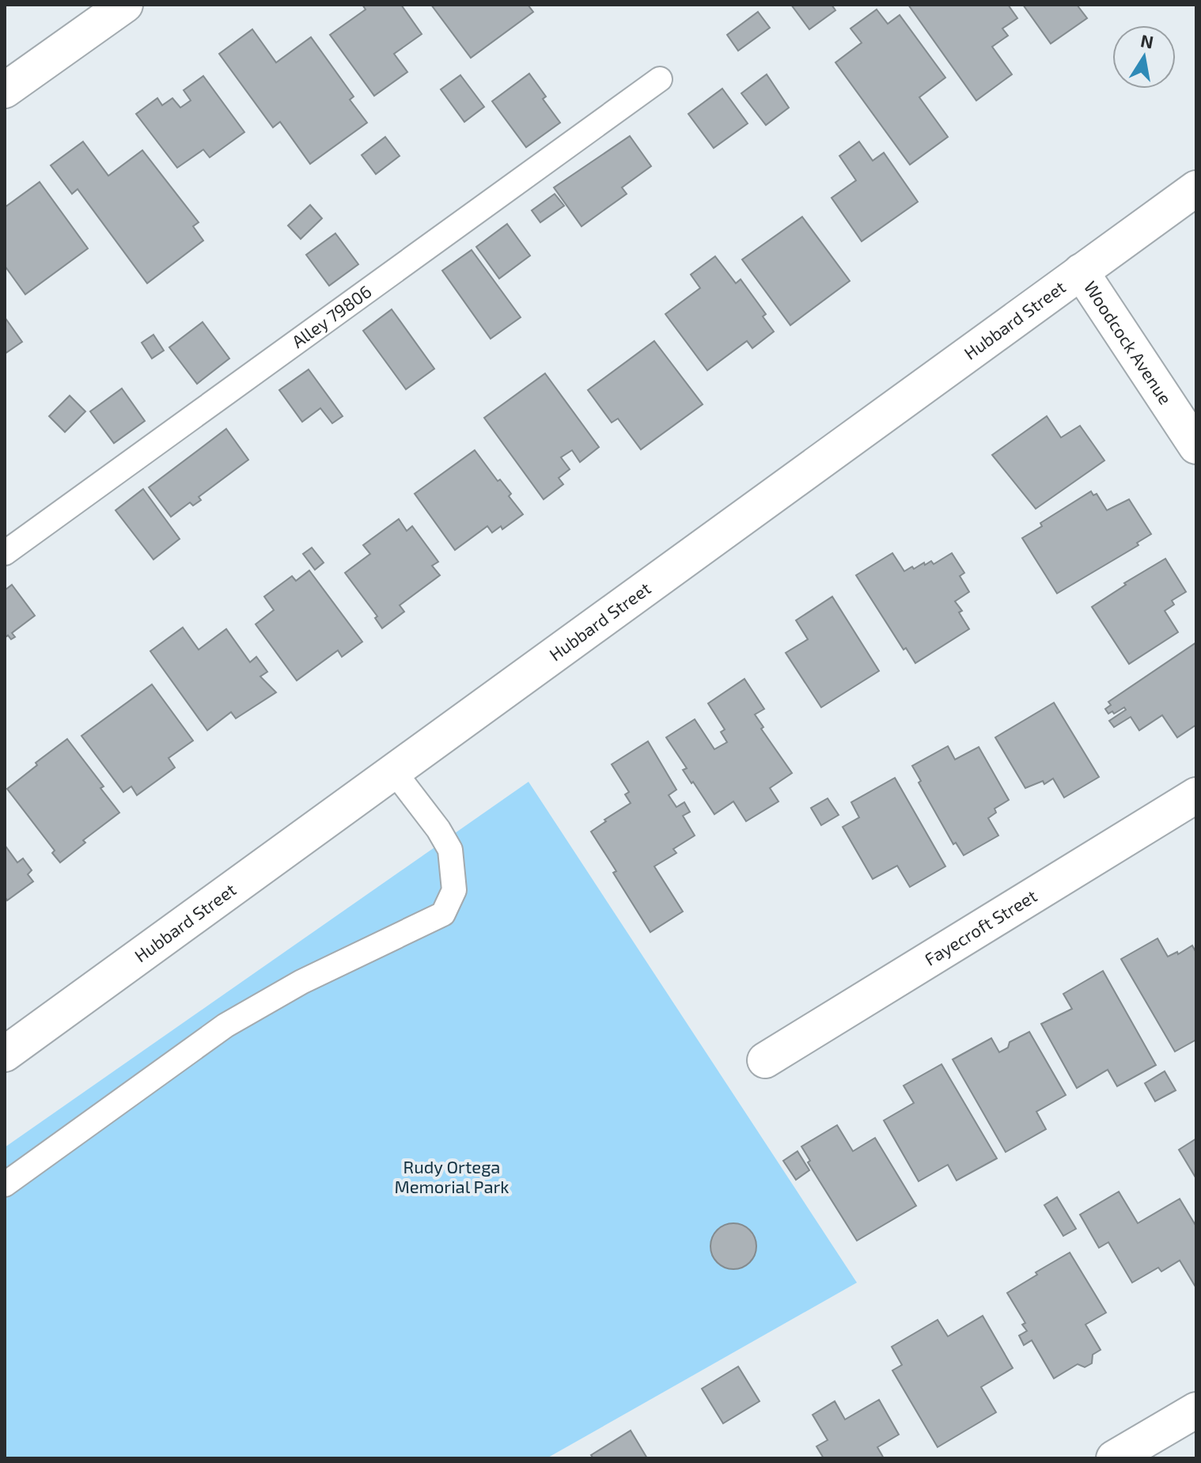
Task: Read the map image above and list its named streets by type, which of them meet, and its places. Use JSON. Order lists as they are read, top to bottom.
{
  "streets": {
    "main road": ["Hubbard Street", "Woodcock Avenue", "Fayecroft Street"],
    "lane": ["Alley 79806"]
  },
  "crossings": [
    ["Hubbard Street", "Woodcock Avenue"]
  ],
  "parks": ["Rudy Ortega Memorial Park"],
  "north": "top"
}
